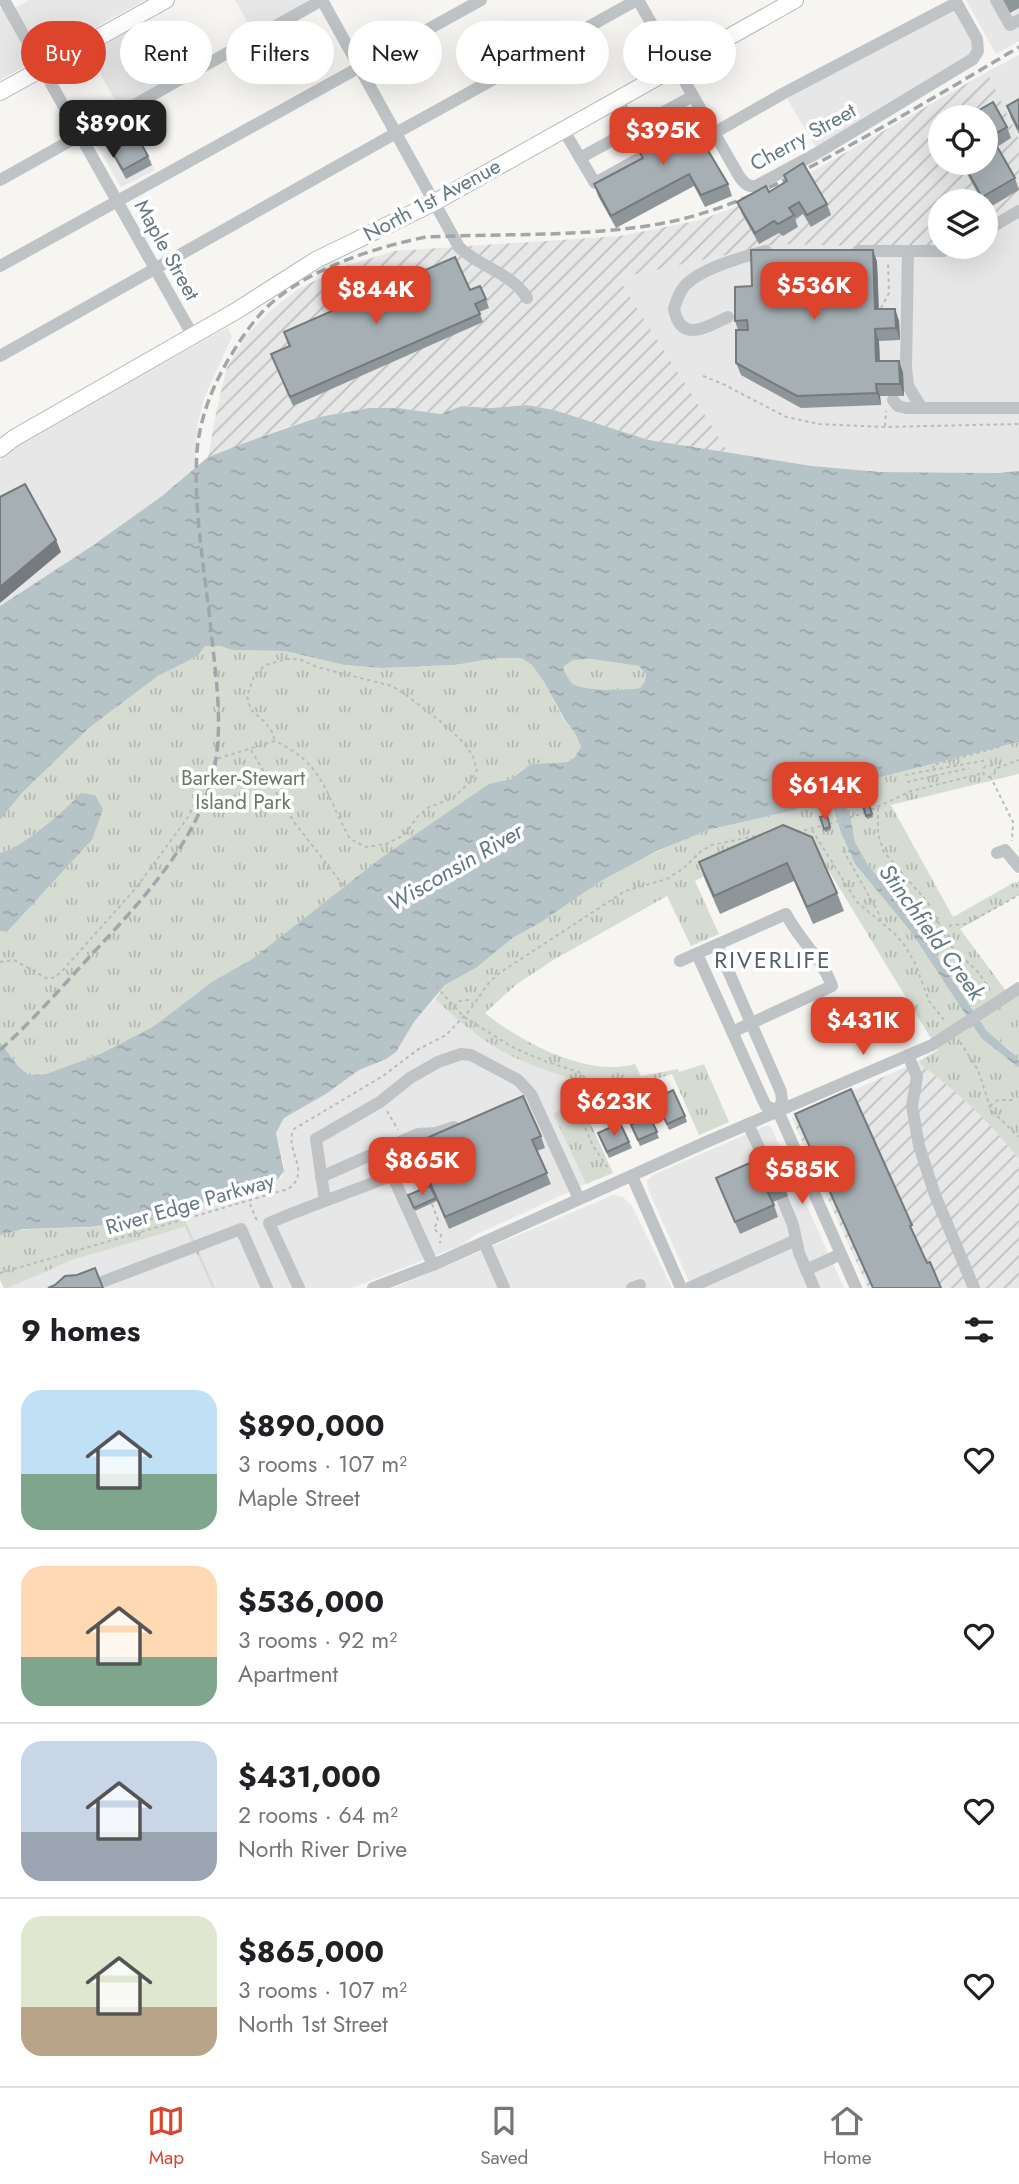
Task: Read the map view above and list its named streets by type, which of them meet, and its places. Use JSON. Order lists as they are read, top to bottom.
{
  "streets": {
    "main road": ["North 1st Avenue"],
    "street": ["Cherry Street", "Maple Street"],
    "path": ["River Edge Parkway"]
  },
  "crossings": [
    ["North 1st Avenue", "Maple Street"]
  ],
  "districts": ["RIVERLIFE"],
  "water": ["Wisconsin River", "Stinchfield Creek"],
  "parks": ["Barker-Stewart Island Park"],
  "page": {
    "chip": [
      "Buy",
      "Rent",
      "Filters",
      "New",
      "Apartment",
      "House"
    ],
    "price": [
      "$890K",
      "$395K",
      "$536K",
      "$844K",
      "$614K",
      "$431K",
      "$623K",
      "$865K",
      "$585K"
    ],
    "heading": "9 homes",
    "list": [
      {
        "name": "$890,000",
        "note": "3 rooms · 107 m² · Maple Street"
      },
      {
        "name": "$536,000",
        "note": "3 rooms · 92 m² · Apartment"
      },
      {
        "name": "$431,000",
        "note": "2 rooms · 64 m² · North River Drive"
      },
      {
        "name": "$865,000",
        "note": "3 rooms · 107 m² · North 1st Street"
      }
    ],
    "tabs": ["Map", "Saved", "Home"]
  }
}
